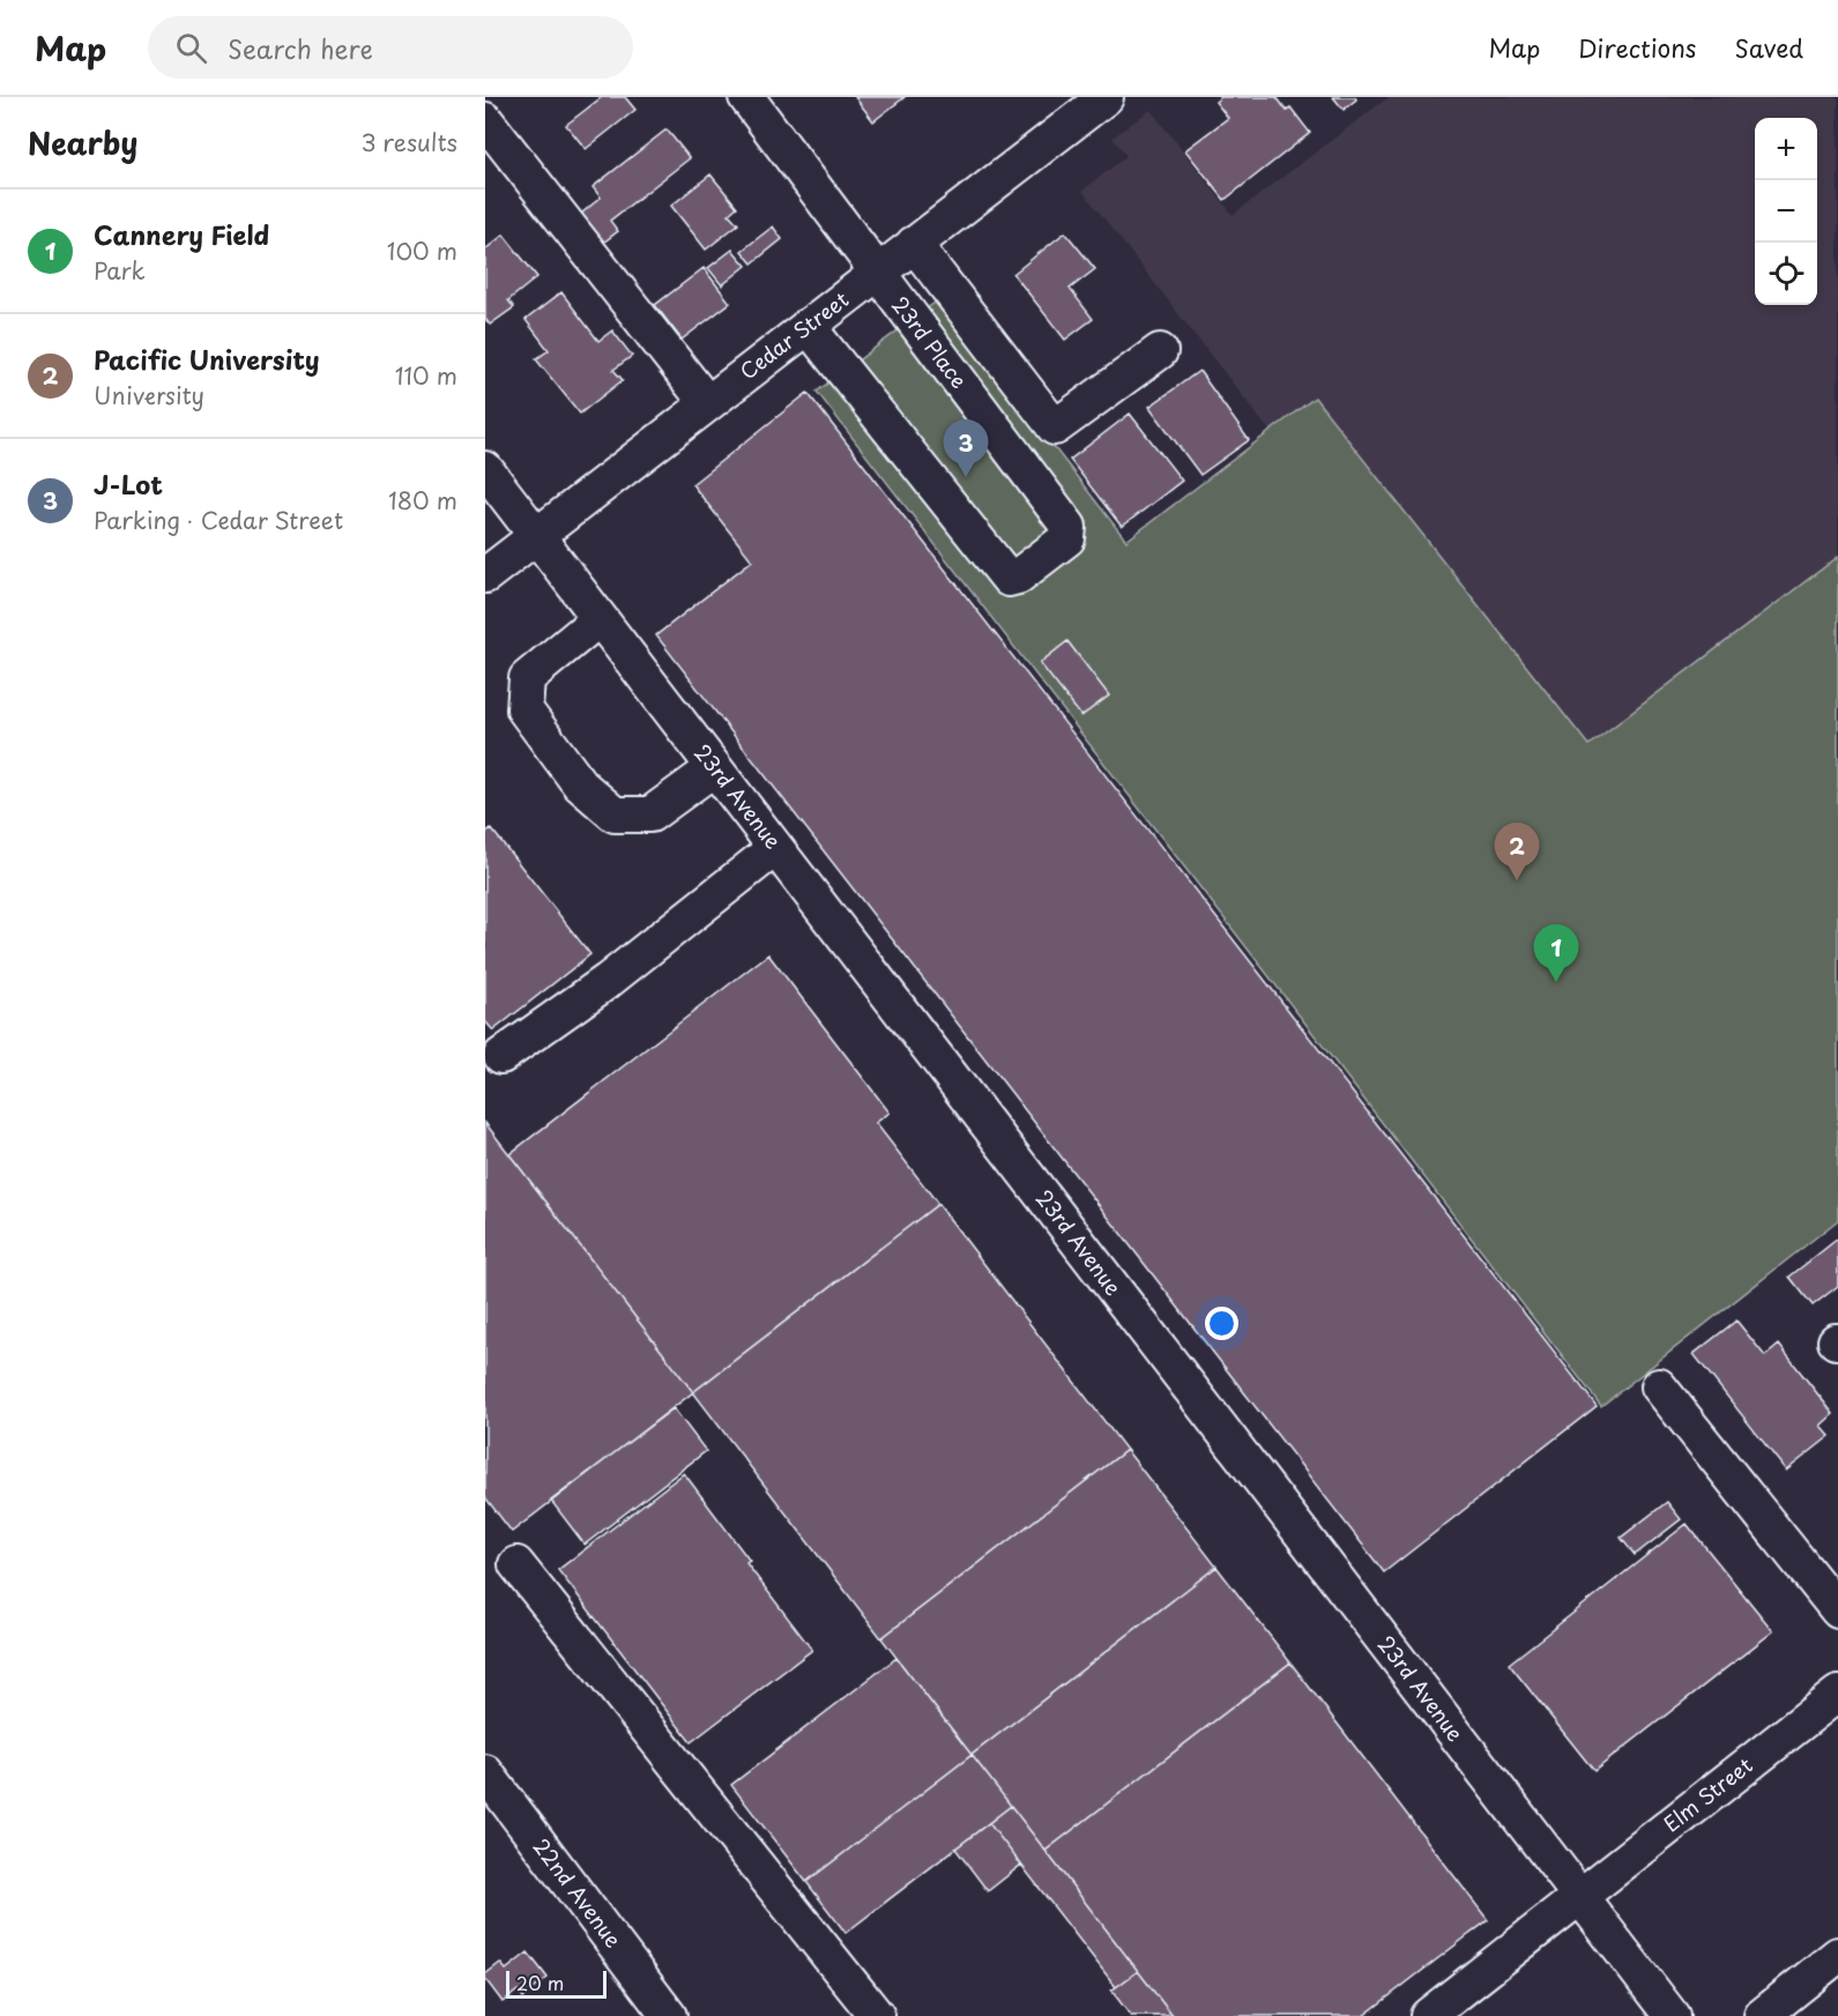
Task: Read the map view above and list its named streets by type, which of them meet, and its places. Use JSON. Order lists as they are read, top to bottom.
{
  "streets": {
    "street": [
      "Cedar Street",
      "23rd Place",
      "23rd Avenue",
      "Elm Street",
      "22nd Avenue"
    ]
  },
  "crossings": [
    ["Cedar Street", "23rd Place"],
    ["Cedar Street", "23rd Avenue"],
    ["23rd Avenue", "Elm Street"]
  ],
  "scale_bar": "20 m",
  "page": {
    "header": "Map",
    "search": "Search here",
    "nav": ["Map", "Directions", "Saved"],
    "heading": ["Nearby", "3 results"],
    "map_buttons": ["+", "−"],
    "list": [
      {
        "mark": "1",
        "name": "Cannery Field",
        "note": "Park",
        "value": "100 m"
      },
      {
        "mark": "2",
        "name": "Pacific University",
        "note": "University",
        "value": "110 m"
      },
      {
        "mark": "3",
        "name": "J-Lot",
        "note": "Parking · Cedar Street",
        "value": "180 m"
      }
    ],
    "pins": ["3", "2", "1"],
    "scale": "20 m"
  }
}
